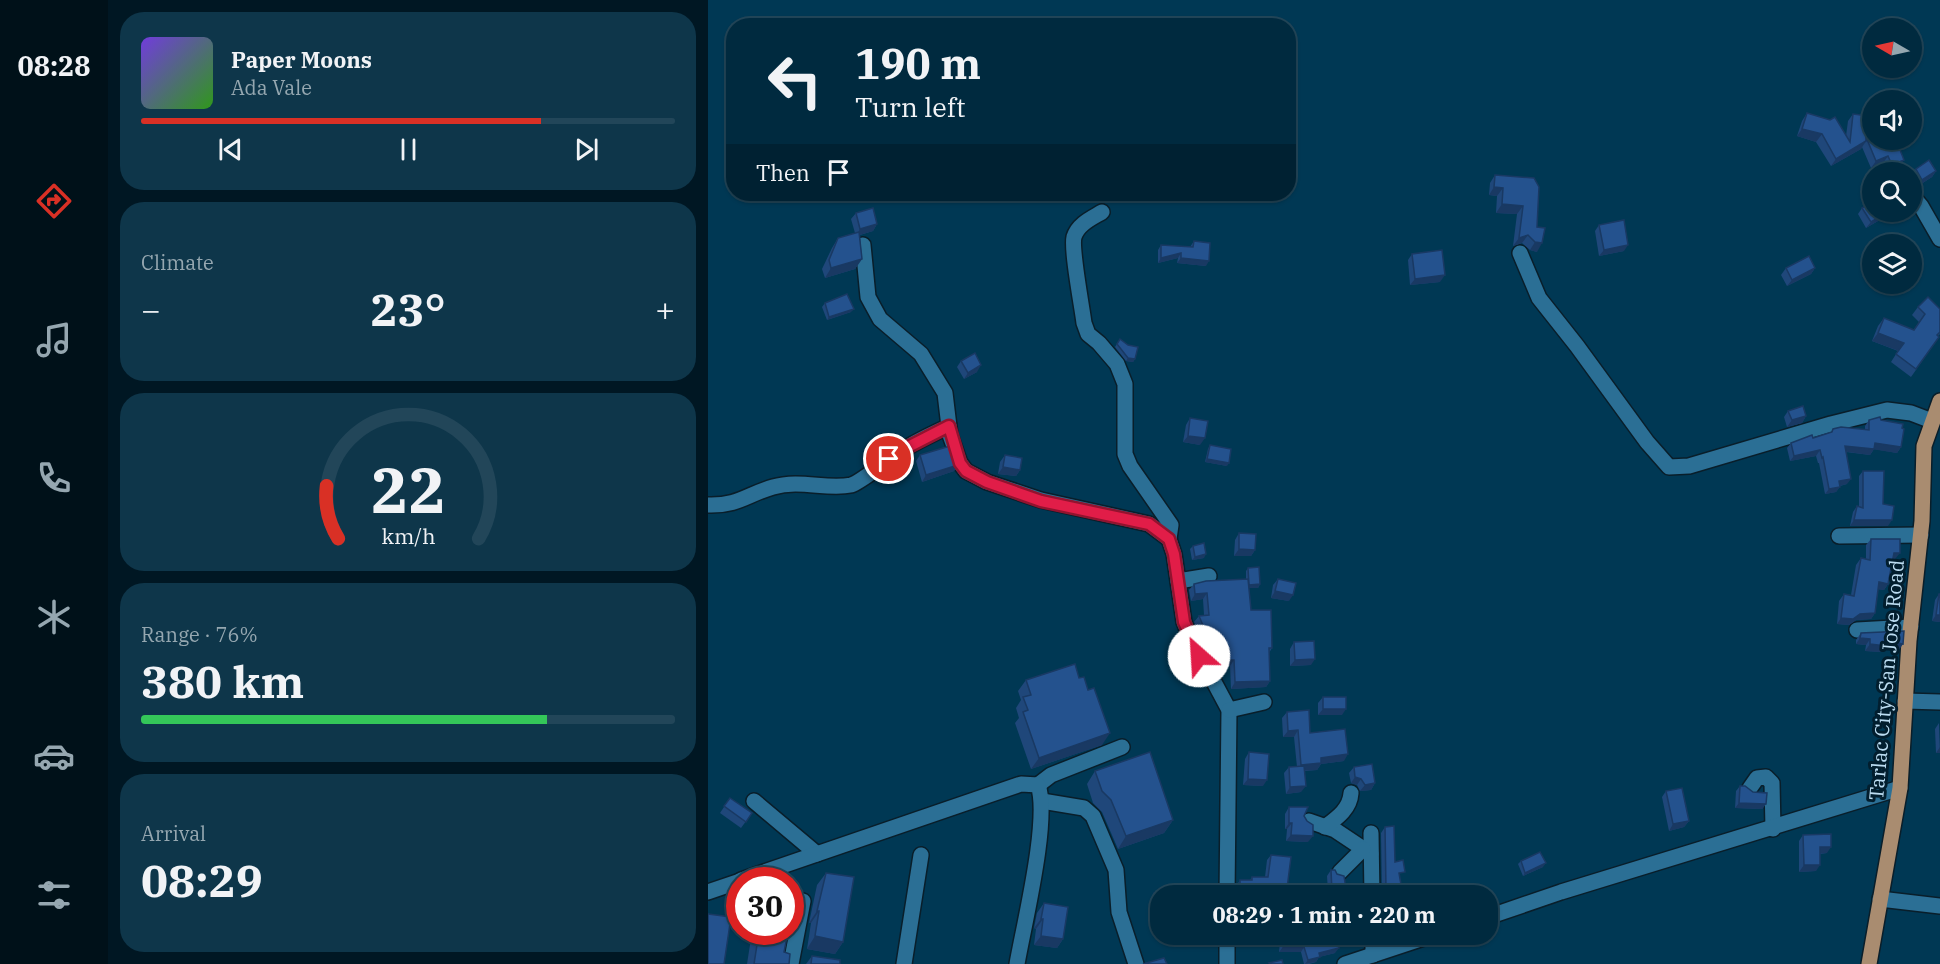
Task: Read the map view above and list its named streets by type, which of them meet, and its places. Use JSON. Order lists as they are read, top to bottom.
{
  "streets": {
    "main road": ["Tarlac City-San Jose Road"]
  },
  "north": "left",
  "page": {
    "tabs": "08:28",
    "turn": ["190 m", "Turn left"],
    "song": ["Paper Moons", "Ada Vale"],
    "then": "Then",
    "tile": [
      "Climate",
      ["Range · 76%", "380 km"],
      ["Arrival", "08:29"]
    ],
    "heat": ["−", "23°", "+"],
    "limit": "30",
    "trip": "08:29 · 1 min · 220 m",
    "gauge": ["22", "km/h"]
  }
}
